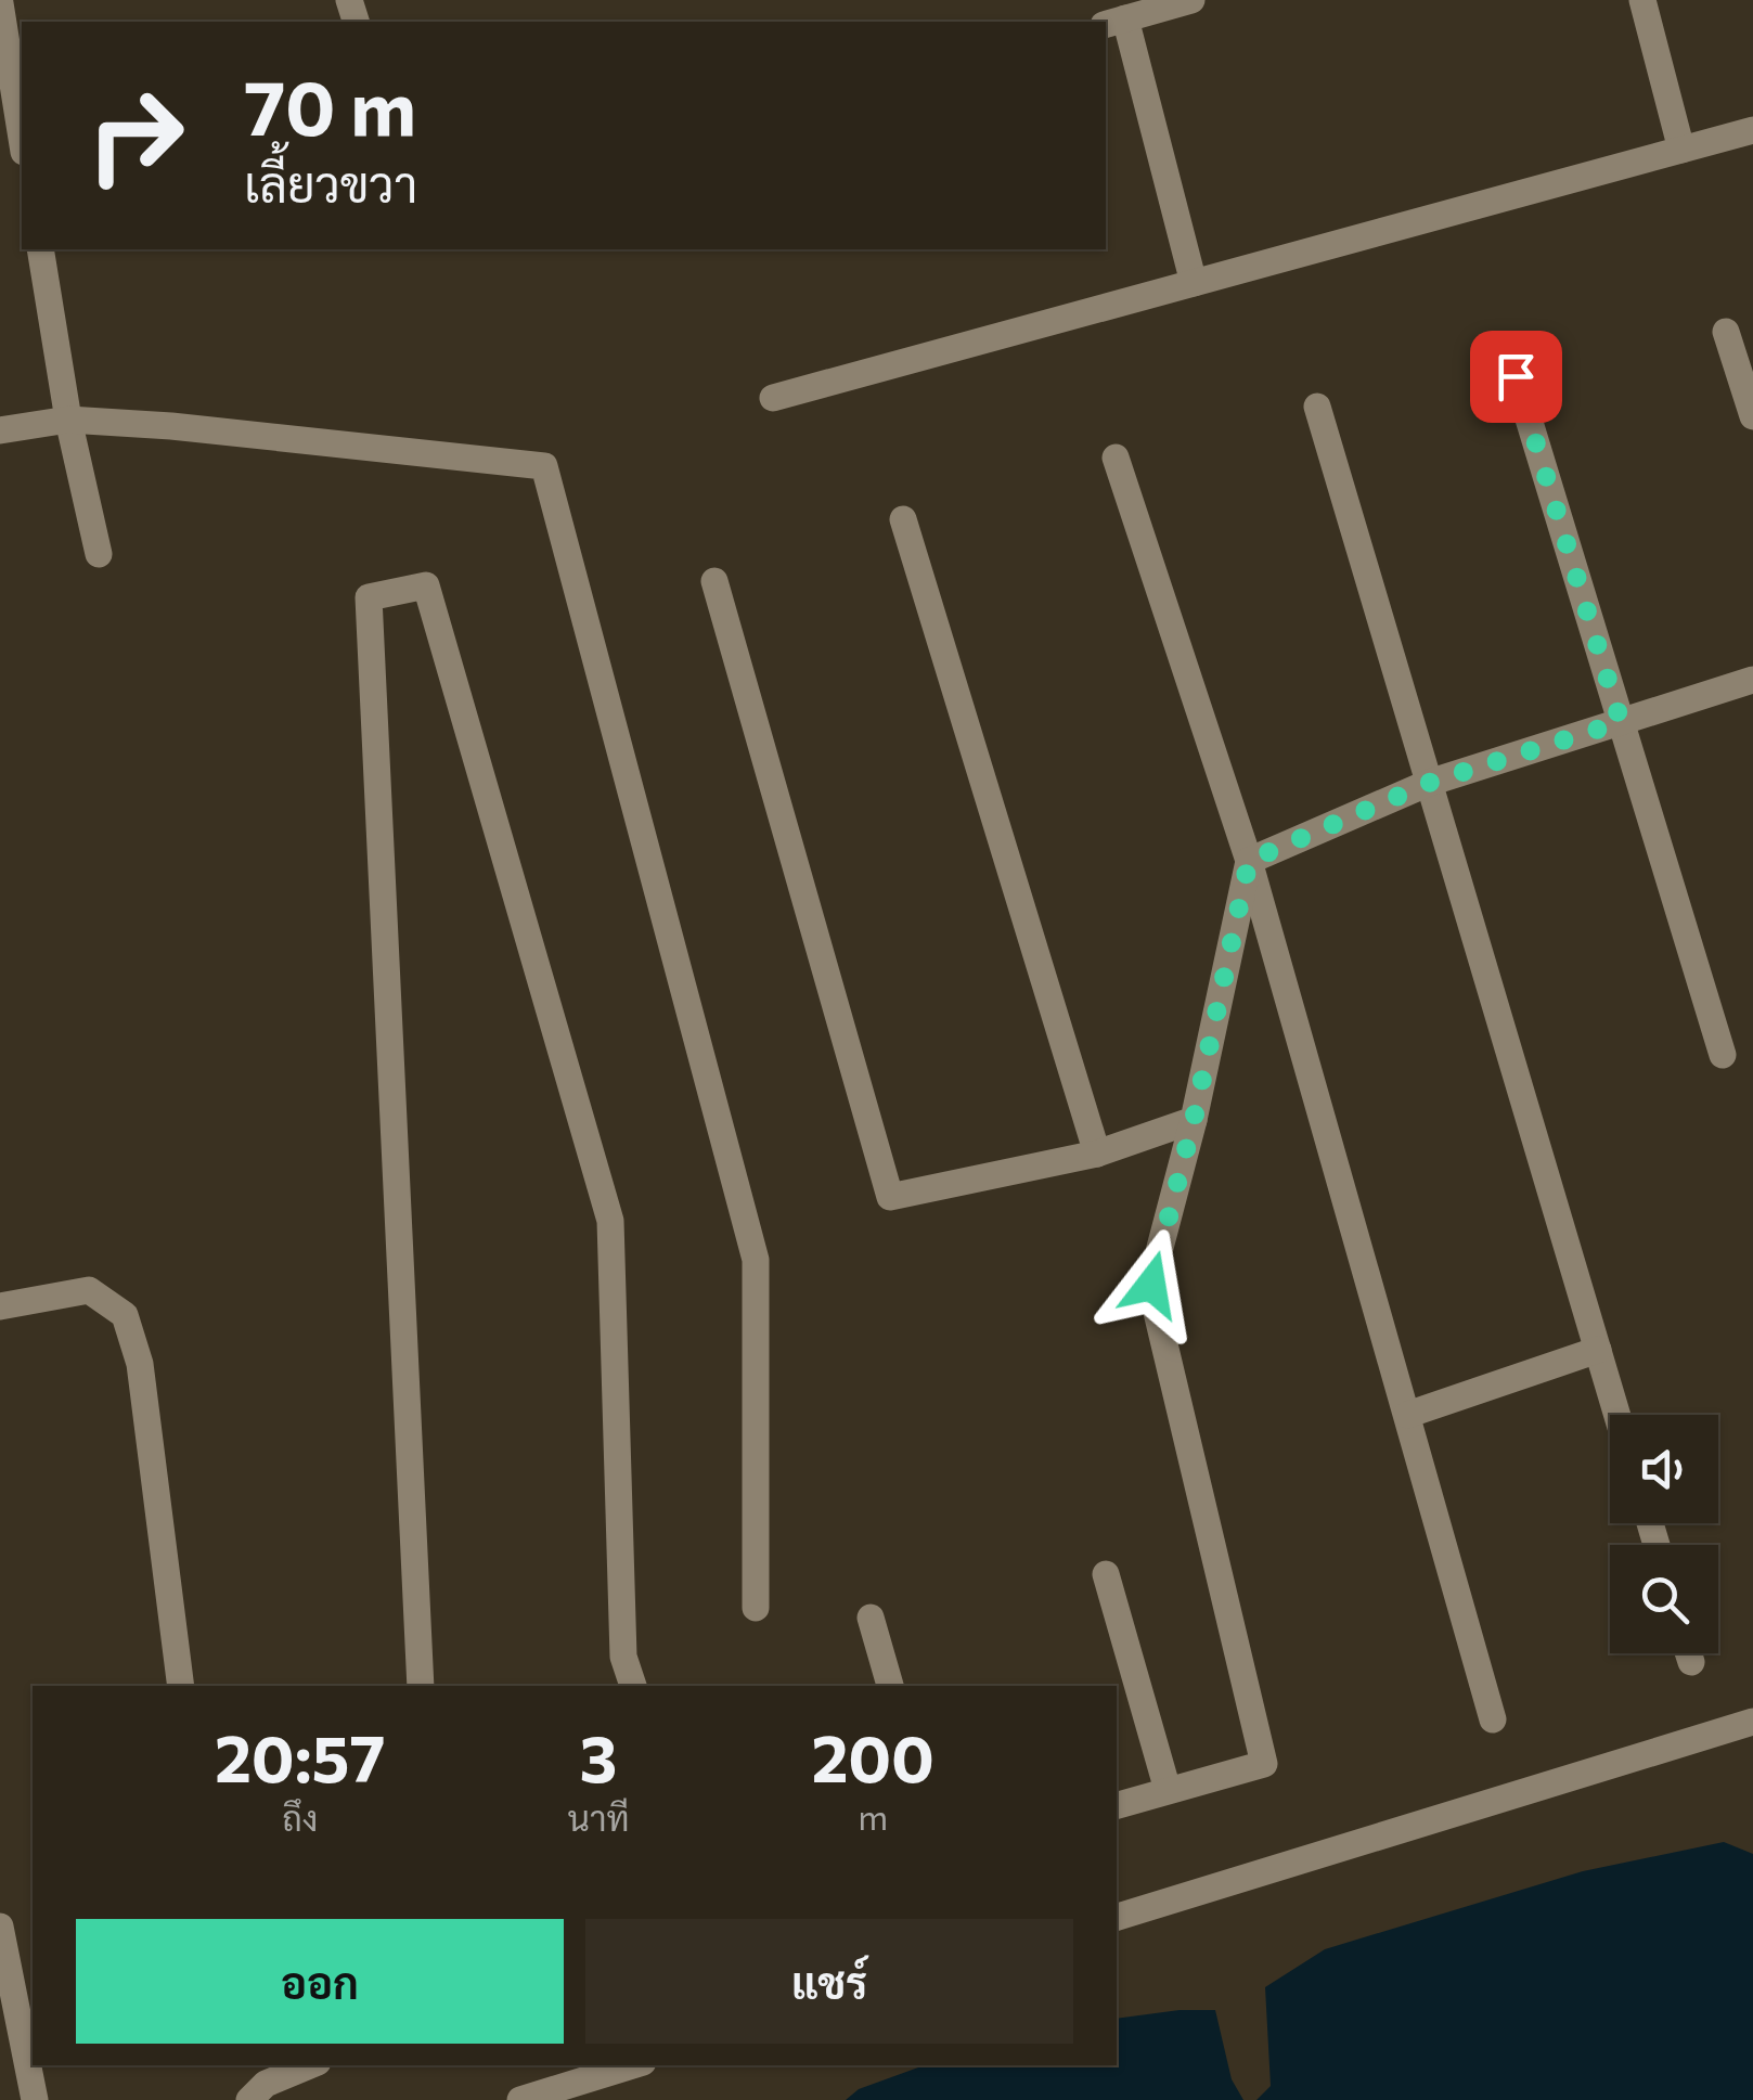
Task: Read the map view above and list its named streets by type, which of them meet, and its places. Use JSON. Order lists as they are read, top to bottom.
{
  "page": {
    "turn": ["70 m", "เลี้ยวขวา"],
    "eta": [
      "20:57",
      "ถึง",
      "3",
      "นาที",
      "200",
      "m"
    ],
    "buttons": ["ออก", "แชร์"]
  }
}
